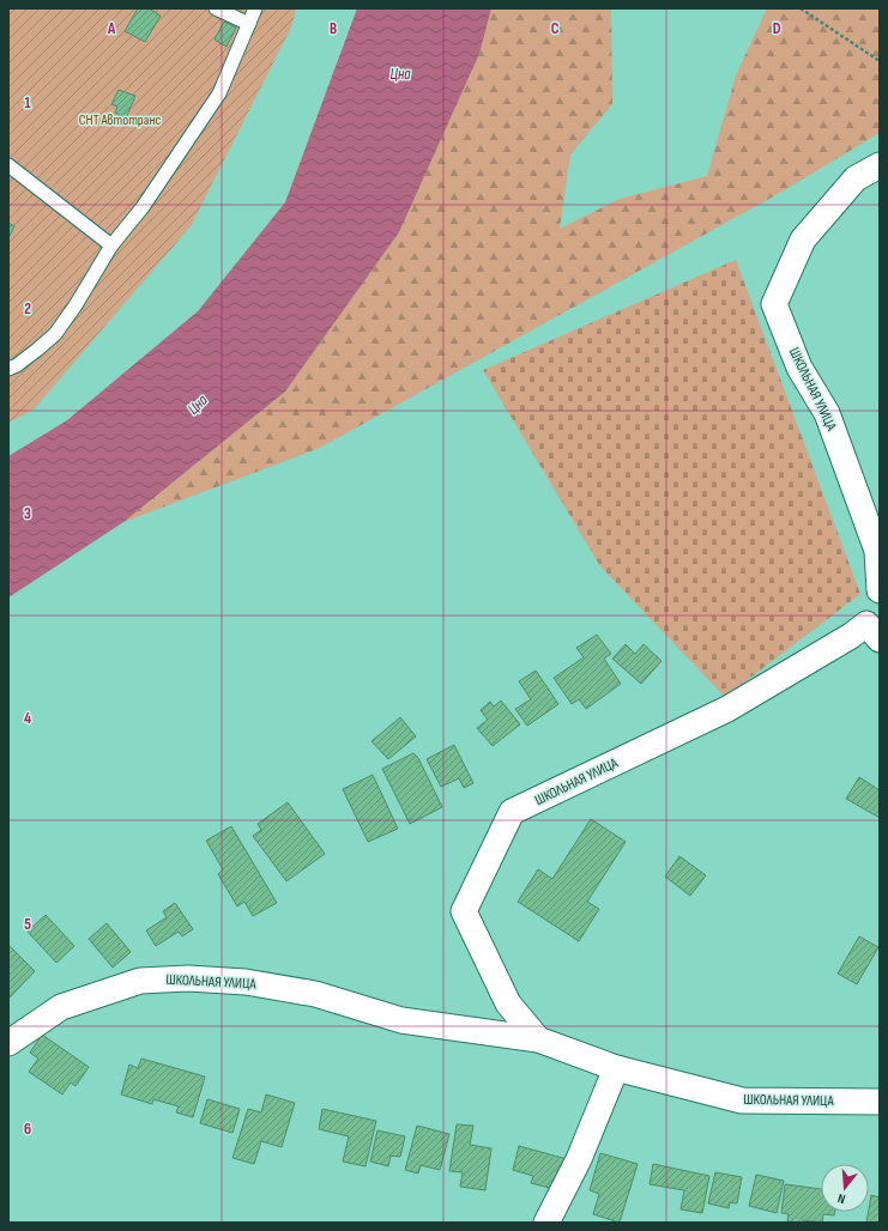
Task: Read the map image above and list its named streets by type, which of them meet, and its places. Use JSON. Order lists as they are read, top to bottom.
{
  "streets": {
    "street": ["ШКОЛЬНАЯ УЛИЦА"]
  },
  "water": ["Цна"],
  "parks": ["СНТ Автотранс"],
  "north": "bottom",
  "grid": {
    "columns": [
      "A",
      "B",
      "C",
      "D"
    ],
    "rows": [
      "1",
      "2",
      "3",
      "4",
      "5",
      "6"
    ]
  }
}
